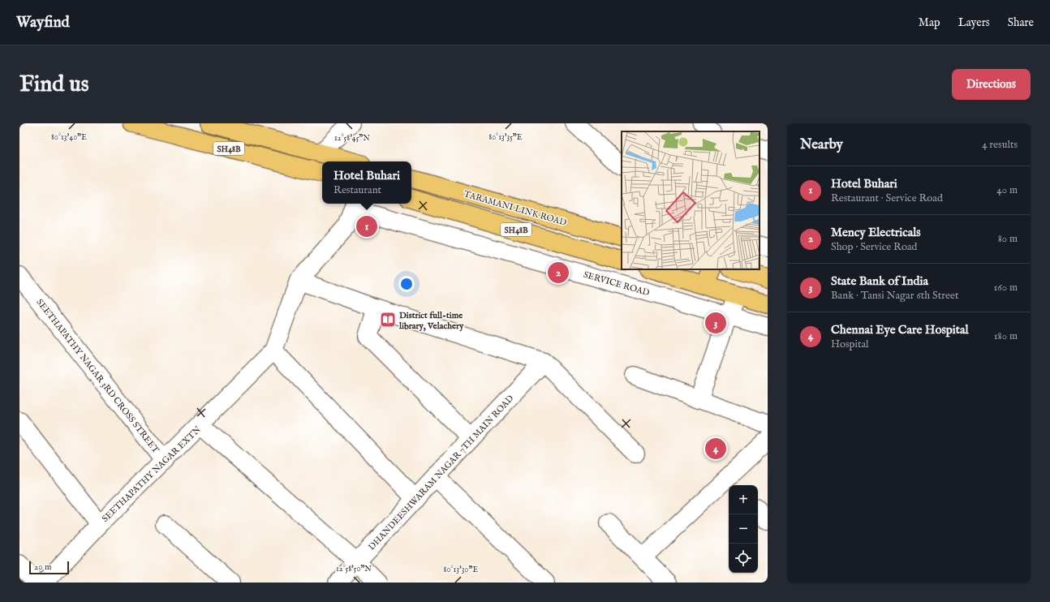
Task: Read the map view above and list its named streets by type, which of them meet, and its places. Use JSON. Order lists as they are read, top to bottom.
{
  "streets": {
    "main road": ["SH48B", "TARAMANI LINK ROAD"],
    "street": [
      "SERVICE ROAD",
      "SEETHAPATHY NAGAR 3RD CROSS STREET",
      "DHANDEESHWARAM NAGAR 7TH MAIN ROAD",
      "SEETHAPATHY NAGAR EXTN"
    ]
  },
  "crossings": [
    ["SERVICE ROAD", "SEETHAPATHY NAGAR EXTN"],
    ["SEETHAPATHY NAGAR 3RD CROSS STREET", "SEETHAPATHY NAGAR EXTN"]
  ],
  "places": {
    "library": ["District full-time library, Velachery"]
  },
  "scale_bar": "20 m",
  "page": {
    "header": "Wayfind",
    "nav": ["Map", "Layers", "Share"],
    "buttons": "Directions",
    "title": "Find us",
    "heading": ["Nearby", "4 results"],
    "popup": ["Hotel Buhari", "Restaurant"],
    "list": [
      {
        "mark": "1",
        "name": "Hotel Buhari",
        "note": "Restaurant · Service Road",
        "value": "40 m"
      },
      {
        "mark": "2",
        "name": "Mency Electricals",
        "note": "Shop · Service Road",
        "value": "80 m"
      },
      {
        "mark": "3",
        "name": "State Bank of India",
        "note": "Bank · Tansi Nagar 6th Street",
        "value": "160 m"
      },
      {
        "mark": "4",
        "name": "Chennai Eye Care Hospital",
        "note": "Hospital",
        "value": "180 m"
      }
    ],
    "pins": [
      "1",
      "2",
      "3",
      "4"
    ],
    "map_buttons": ["+", "−"],
    "scale": "20 m"
  },
  "coordinates": [
    "80°13'40\"E",
    "80°13'35\"E",
    "12°58'45\"N",
    "12°58'50\"N",
    "80°13'30\"E"
  ]
}
